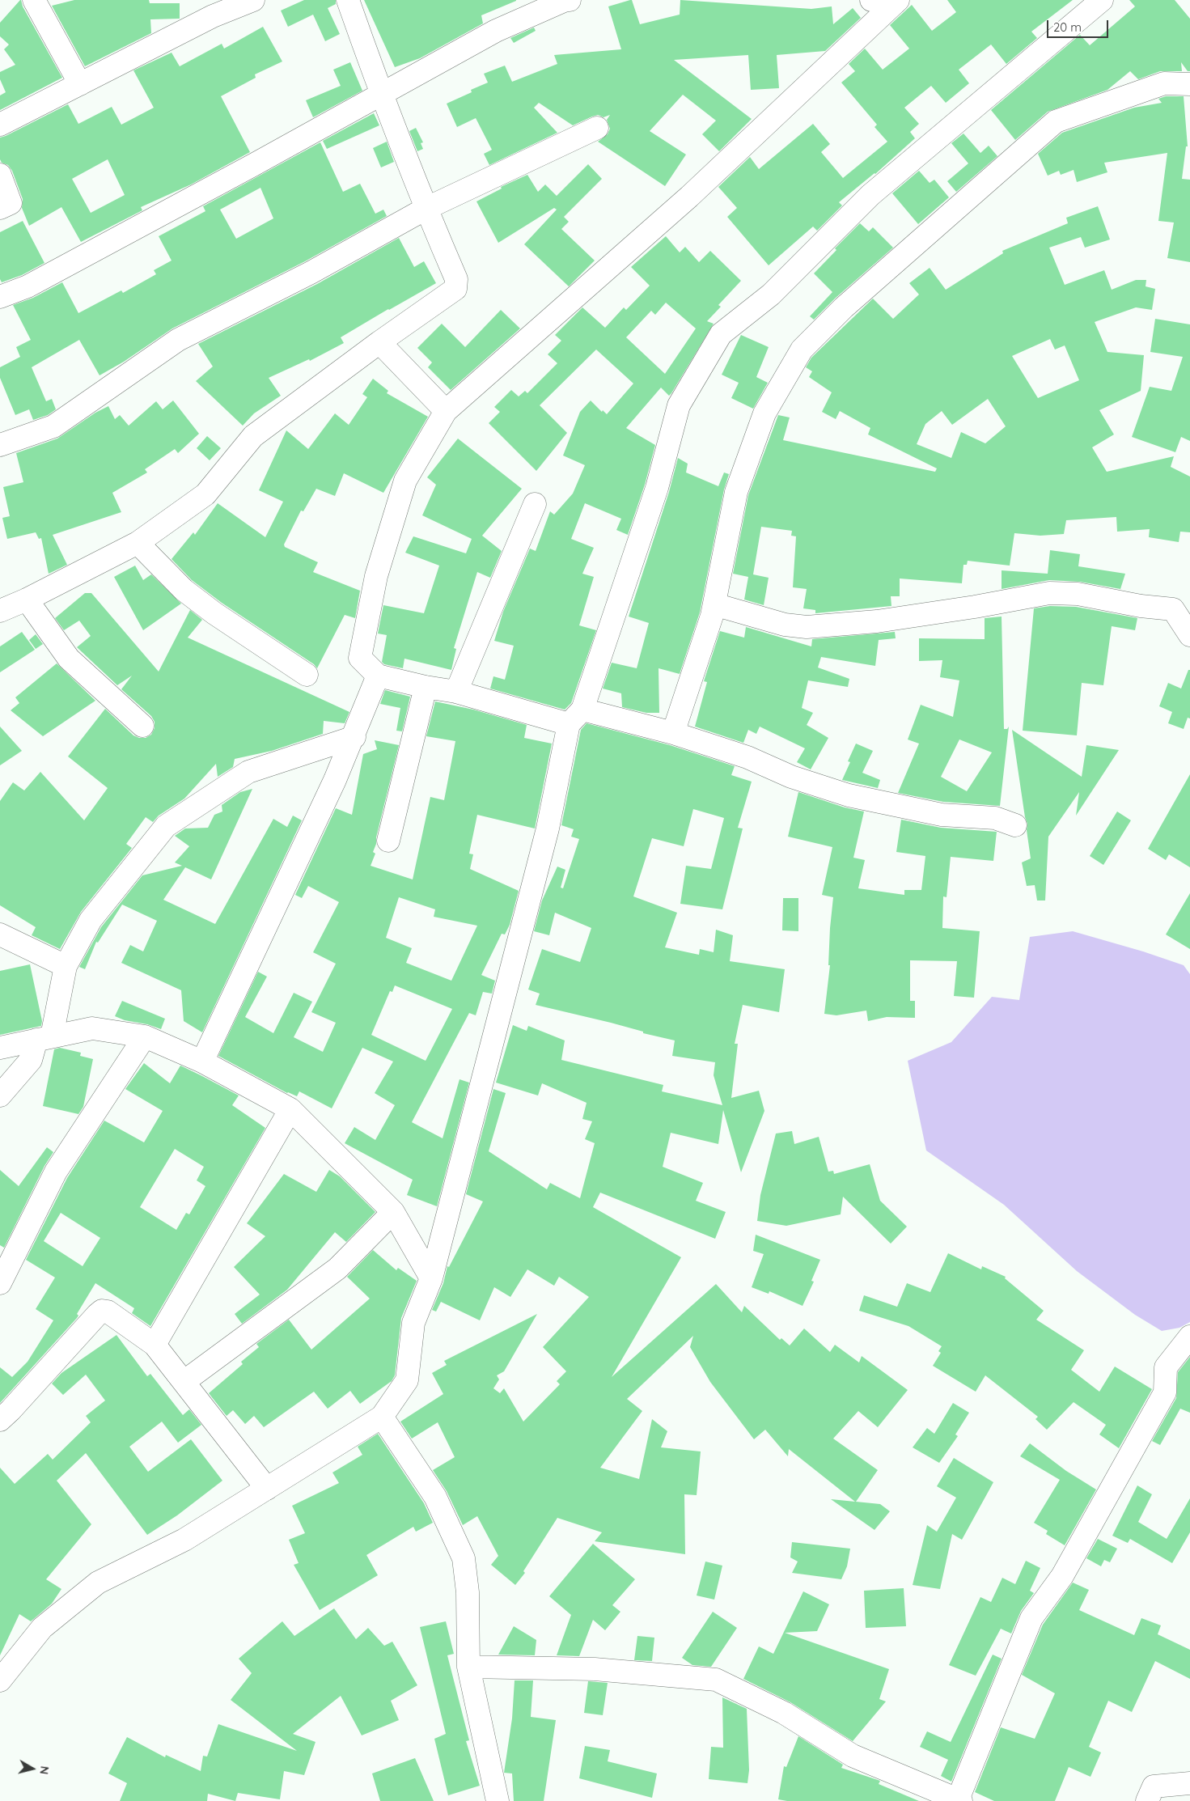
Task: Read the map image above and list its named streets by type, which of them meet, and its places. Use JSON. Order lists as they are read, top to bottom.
{
  "scale_bar": "20 m",
  "north": "right"
}
